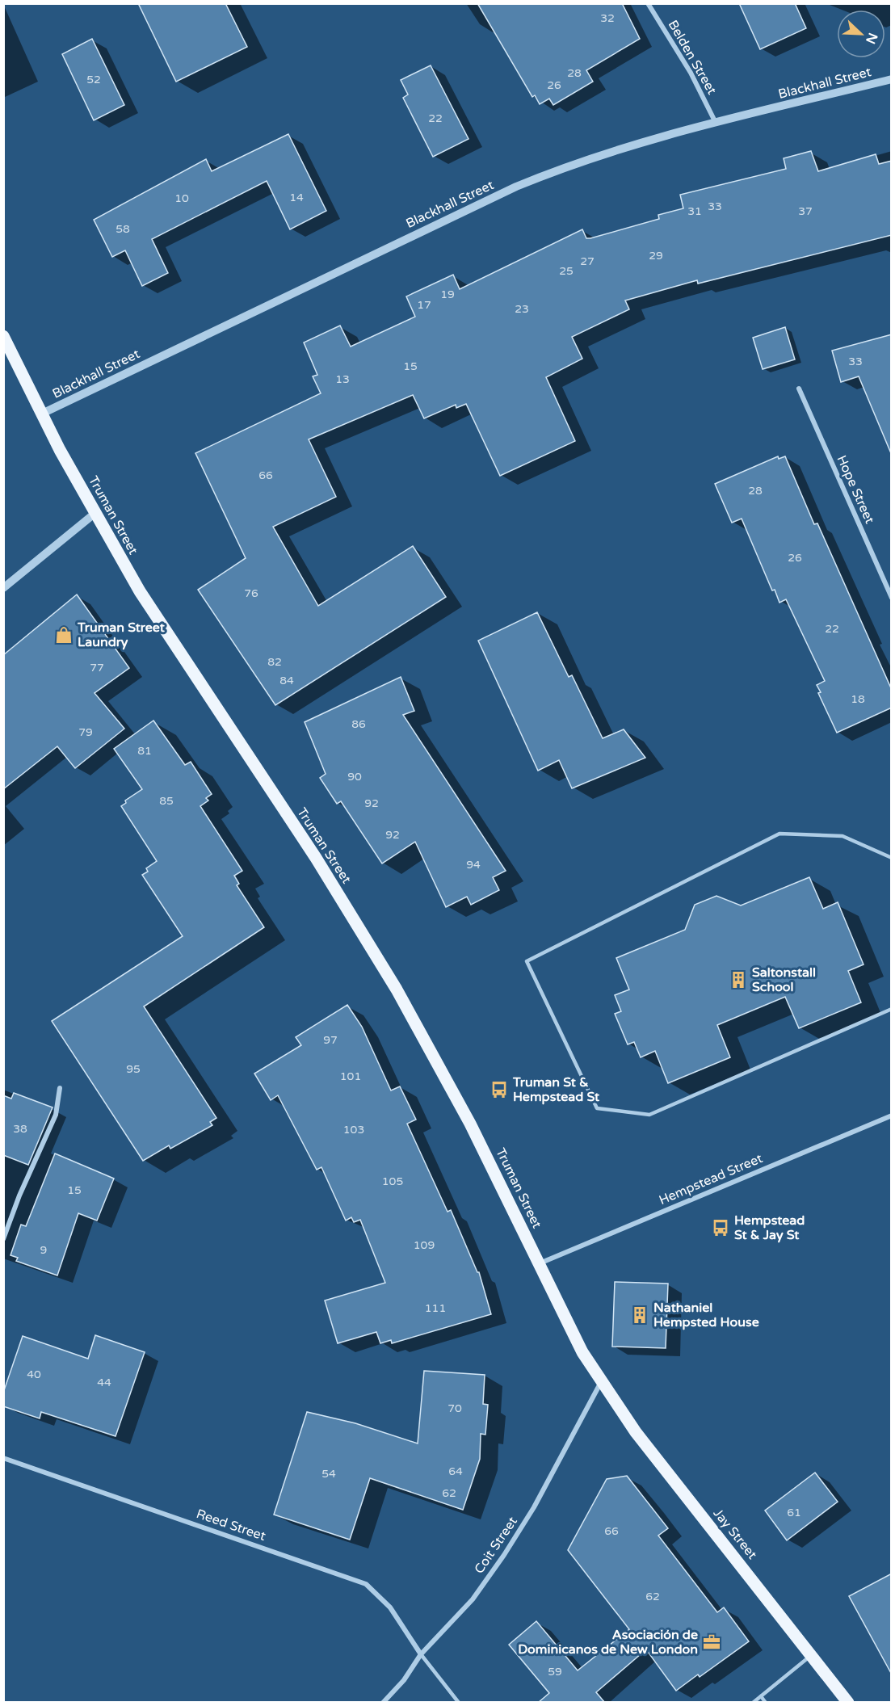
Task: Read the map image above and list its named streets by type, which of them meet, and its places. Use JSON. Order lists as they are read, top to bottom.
{
  "streets": {
    "main road": ["Truman Street", "Jay Street"],
    "street": [
      "Belden Street",
      "Blackhall Street",
      "Hope Street",
      "Hempstead Street",
      "Reed Street",
      "Coit Street"
    ]
  },
  "crossings": [
    ["Belden Street", "Blackhall Street"],
    ["Blackhall Street", "Truman Street"],
    ["Truman Street", "Hempstead Street"],
    ["Truman Street", "Jay Street"],
    ["Truman Street", "Coit Street"],
    ["Reed Street", "Coit Street"],
    ["Jay Street", "Coit Street"]
  ],
  "places": {
    "shop": ["Truman Street Laundry"],
    "building": ["Saltonstall School", "Nathaniel Hempsted House"],
    "bus stop": ["Truman St & Hempstead St", "Hempstead St & Jay St"],
    "office": ["Asociación de Dominicanos de New London"]
  },
  "house_numbers": [
    "32",
    "28",
    "52",
    "26",
    "22",
    "14",
    "10",
    "33",
    "31",
    "37",
    "58",
    "29",
    "27",
    "25",
    "19",
    "17",
    "23",
    "33",
    "15",
    "13",
    "66",
    "28",
    "26",
    "76",
    "22",
    "82",
    "77",
    "84",
    "18",
    "86",
    "79",
    "81",
    "90",
    "85",
    "92",
    "92",
    "94",
    "97",
    "95",
    "101",
    "38",
    "103",
    "105",
    "15",
    "109",
    "9",
    "111",
    "40",
    "44",
    "70",
    "64",
    "54",
    "62",
    "61",
    "66",
    "62",
    "59"
  ],
  "north": "bottom right"
}
